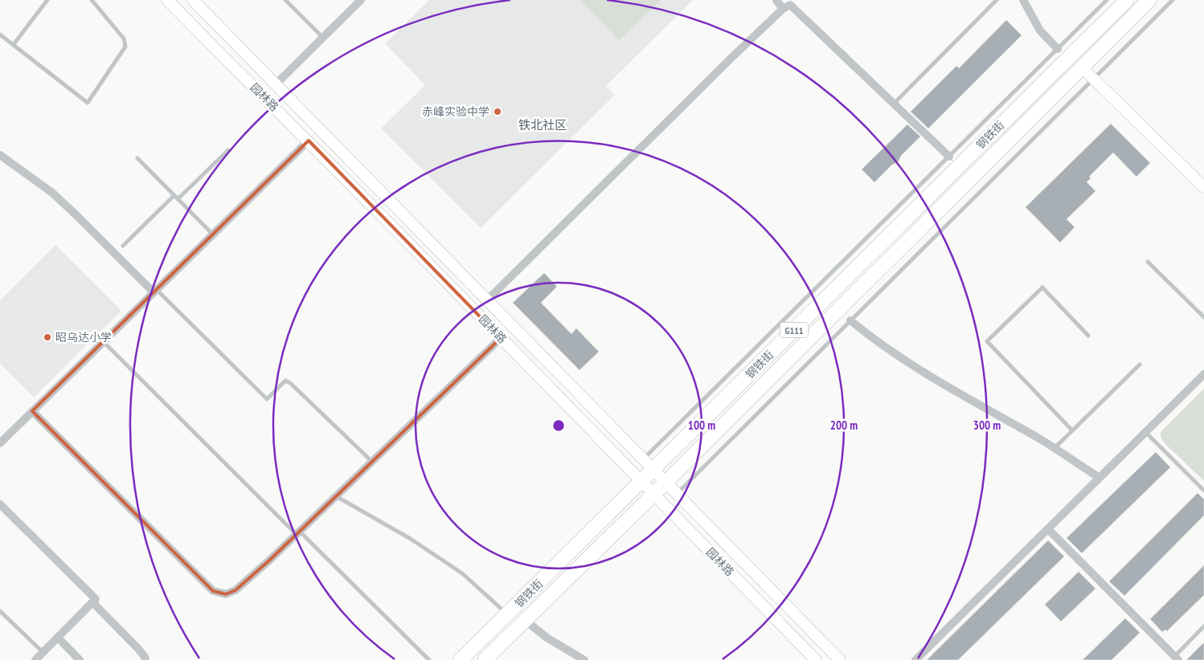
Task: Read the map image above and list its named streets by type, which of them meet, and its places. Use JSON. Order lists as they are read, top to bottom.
{
  "streets": {
    "highway": ["钢铁街", "G111"],
    "street": ["园林路"]
  },
  "crossings": [
    ["园林路", "钢铁街"]
  ],
  "districts": ["铁北社区"],
  "places": ["赤峰实验中学", "昭乌达小学"],
  "rings": ["100 m", "200 m", "300 m"]
}
